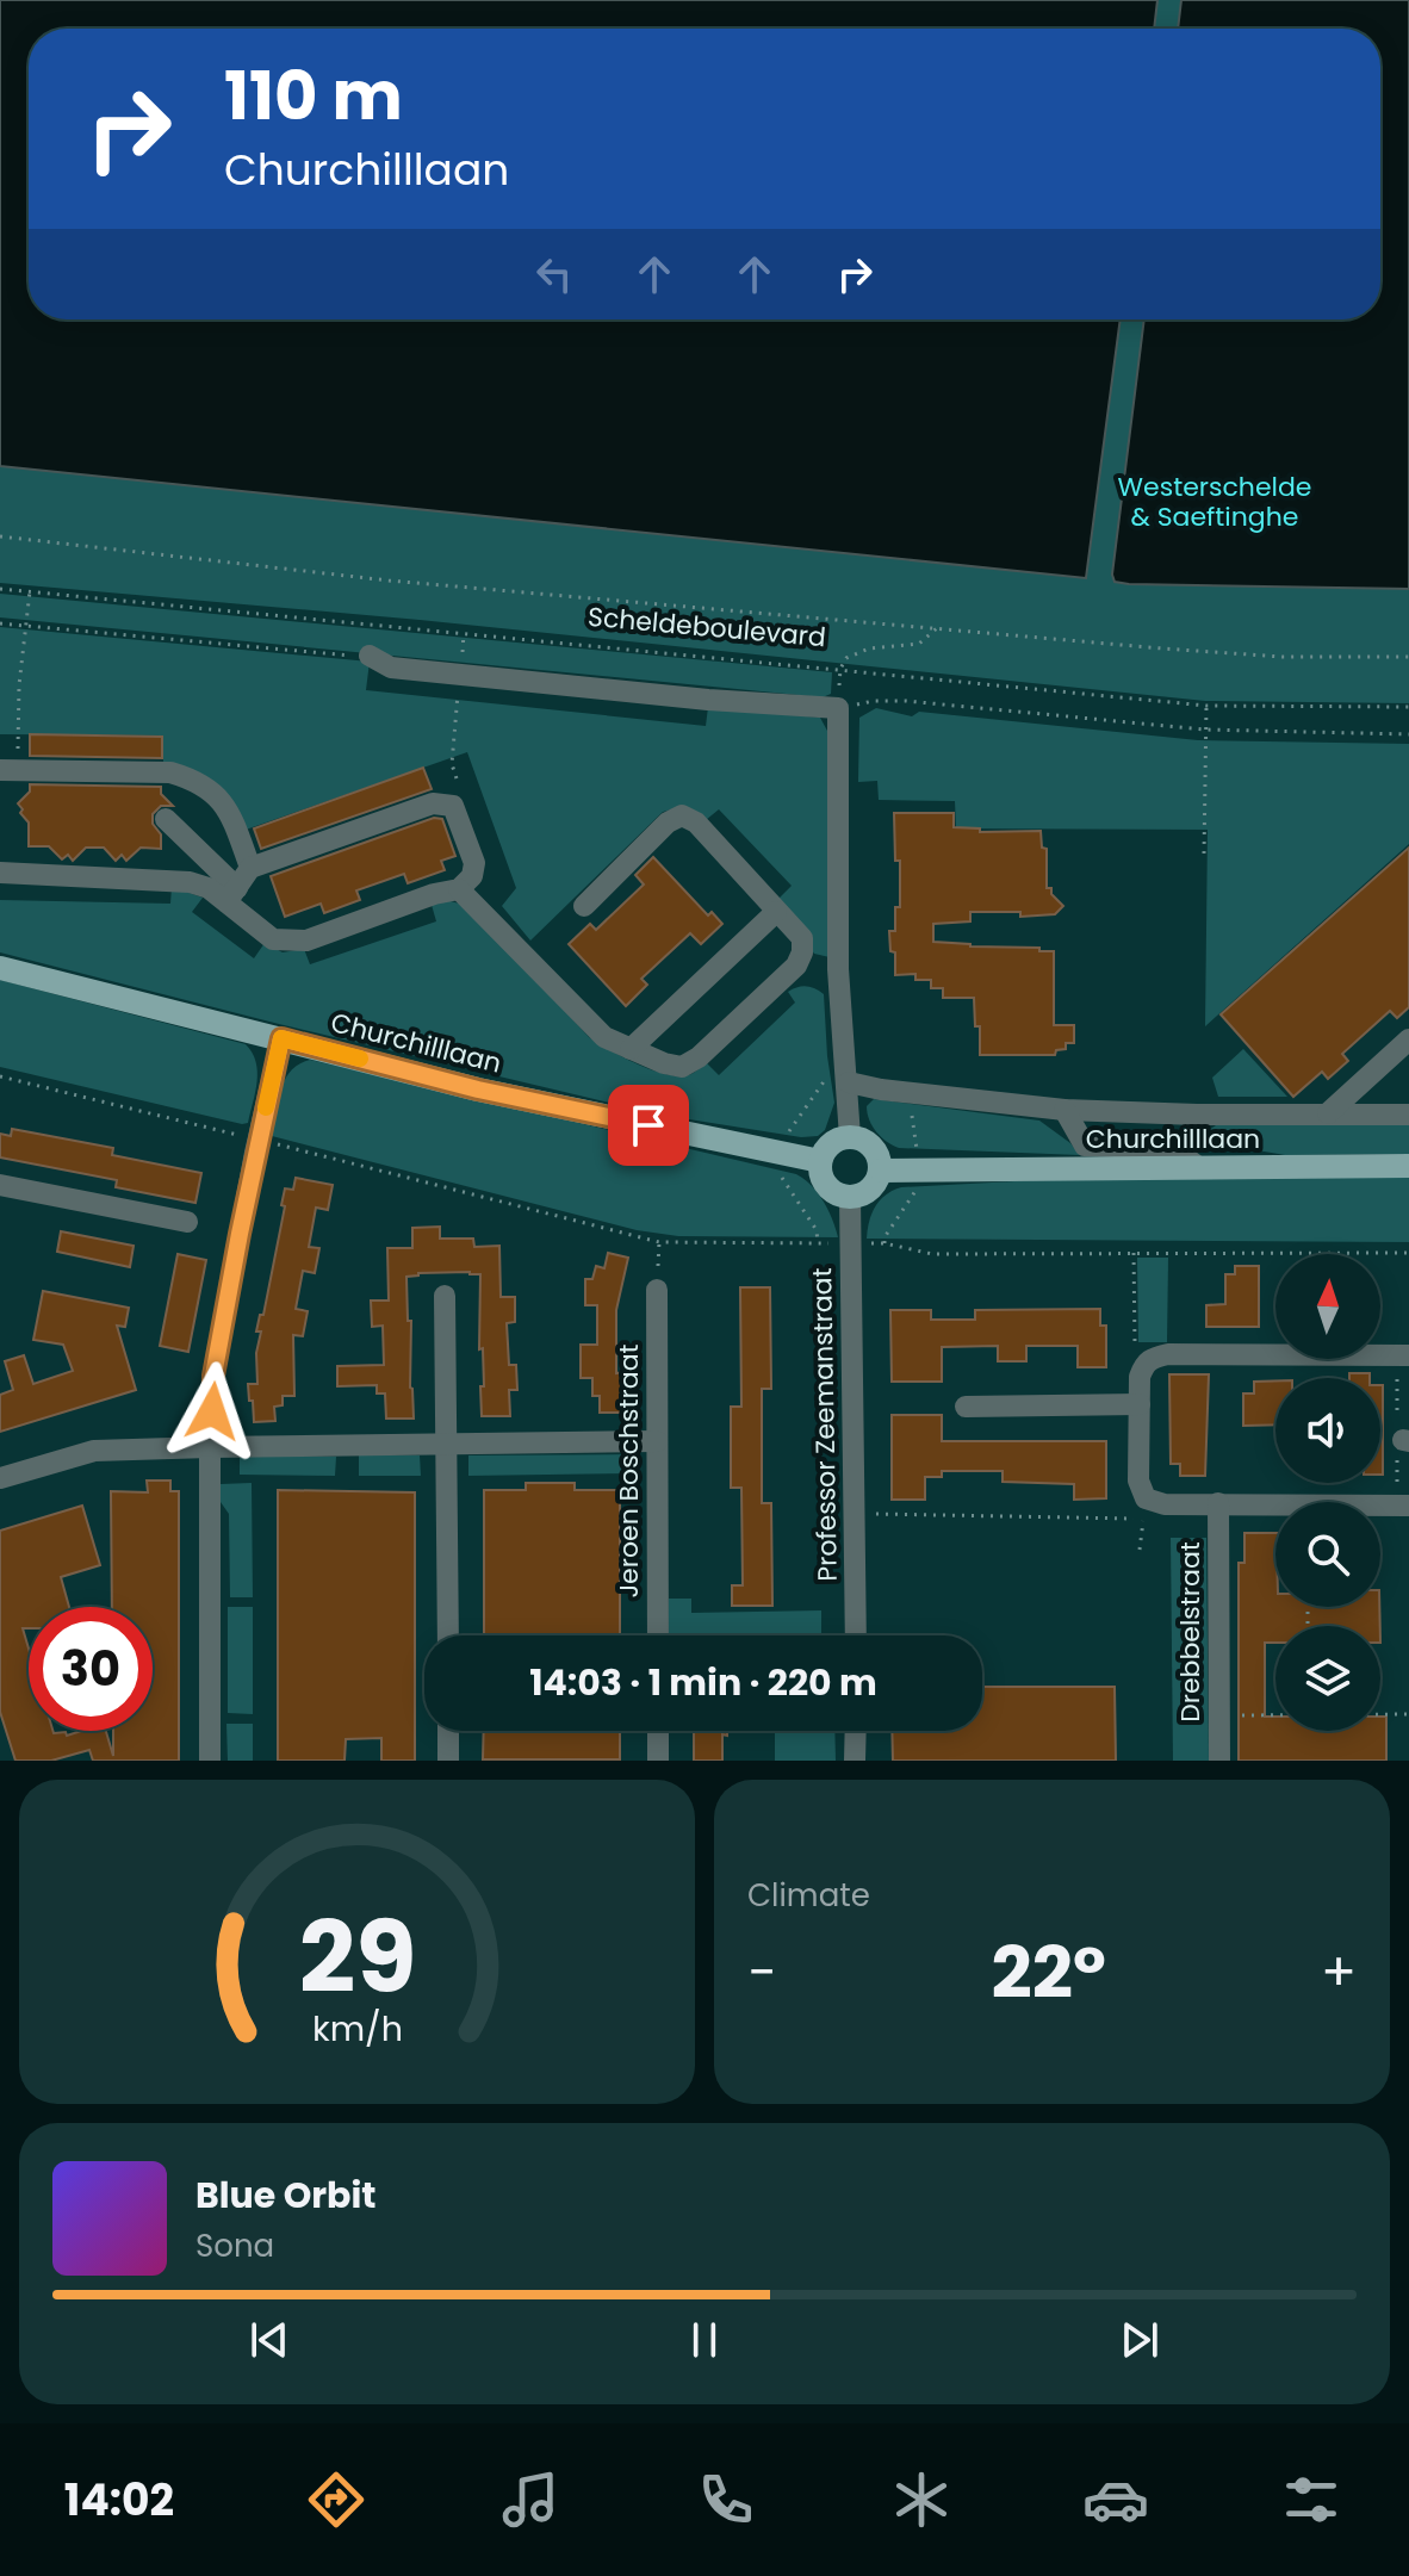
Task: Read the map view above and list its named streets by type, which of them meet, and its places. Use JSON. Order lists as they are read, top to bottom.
{
  "streets": {
    "main road": ["Churchilllaan"],
    "street": ["Professor Zeemanstraat", "Jeroen Boschstraat", "Drebbelstraat"],
    "path": ["Scheldeboulevard"]
  },
  "crossings": [
    ["Churchilllaan", "Professor Zeemanstraat"]
  ],
  "parks": ["Westerschelde & Saeftinghe"],
  "north": "top",
  "page": {
    "turn": ["110 m", "Churchilllaan"],
    "limit": "30",
    "trip": "14:03 · 1 min · 220 m",
    "tile": "Climate",
    "heat": ["−", "22°", "+"],
    "song": ["Blue Orbit", "Sona"],
    "tabs": "14:02",
    "gauge": ["29", "km/h"]
  }
}
